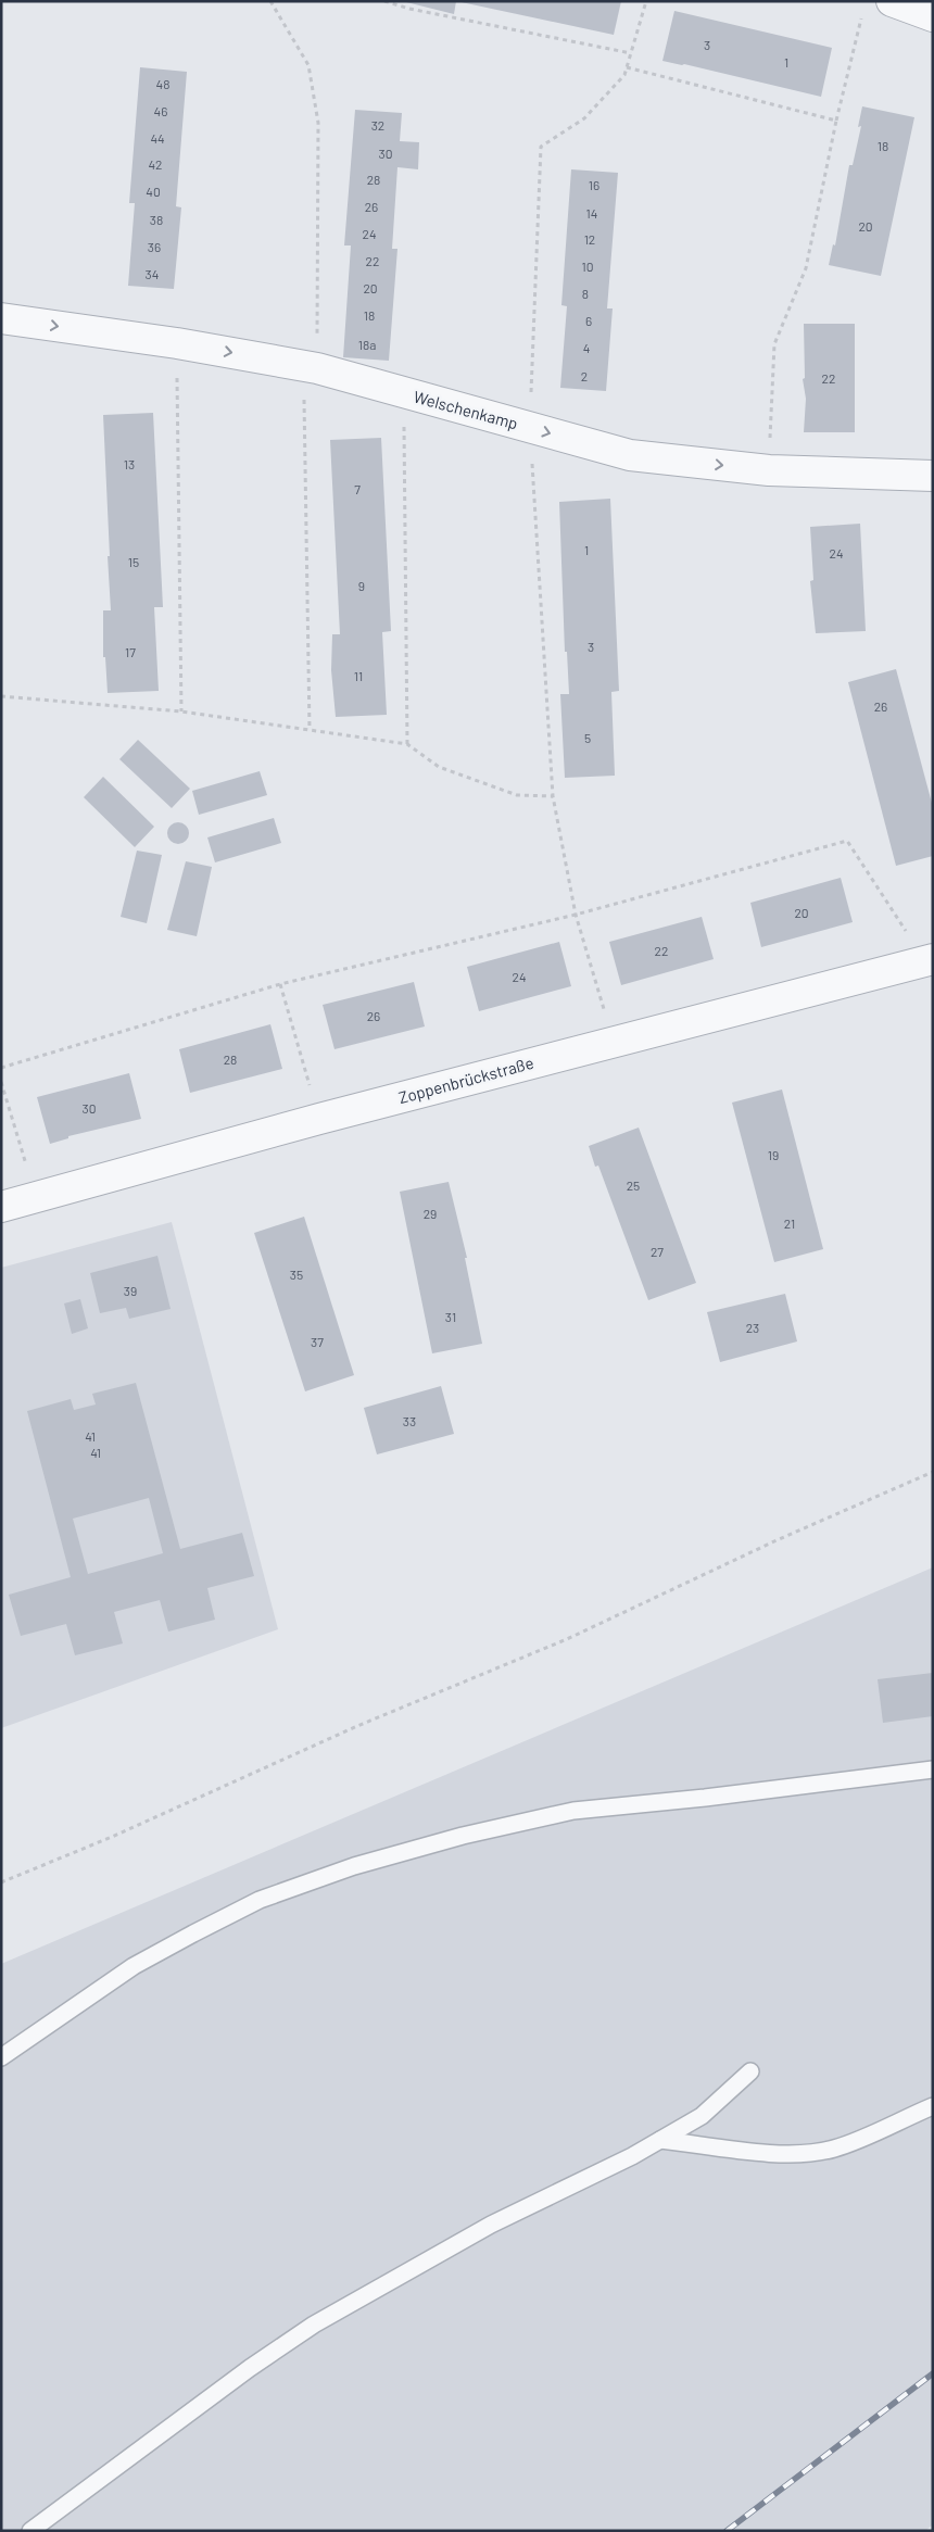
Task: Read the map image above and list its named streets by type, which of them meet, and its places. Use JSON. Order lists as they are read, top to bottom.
{
  "streets": {
    "street": ["Welschenkamp", "Zoppenbrückstraße"]
  },
  "one_way": ["Welschenkamp"],
  "house_numbers": [
    "3",
    "1",
    "48",
    "46",
    "32",
    "44",
    "18",
    "30",
    "42",
    "28",
    "16",
    "40",
    "26",
    "14",
    "38",
    "20",
    "24",
    "12",
    "36",
    "22",
    "10",
    "34",
    "20",
    "8",
    "18",
    "6",
    "18a",
    "4",
    "2",
    "22",
    "13",
    "7",
    "1",
    "24",
    "15",
    "9",
    "3",
    "17",
    "11",
    "26",
    "5",
    "20",
    "22",
    "24",
    "26",
    "28",
    "30",
    "19",
    "25",
    "29",
    "21",
    "27",
    "35",
    "39",
    "31",
    "23",
    "37",
    "33",
    "41",
    "41"
  ]
}
